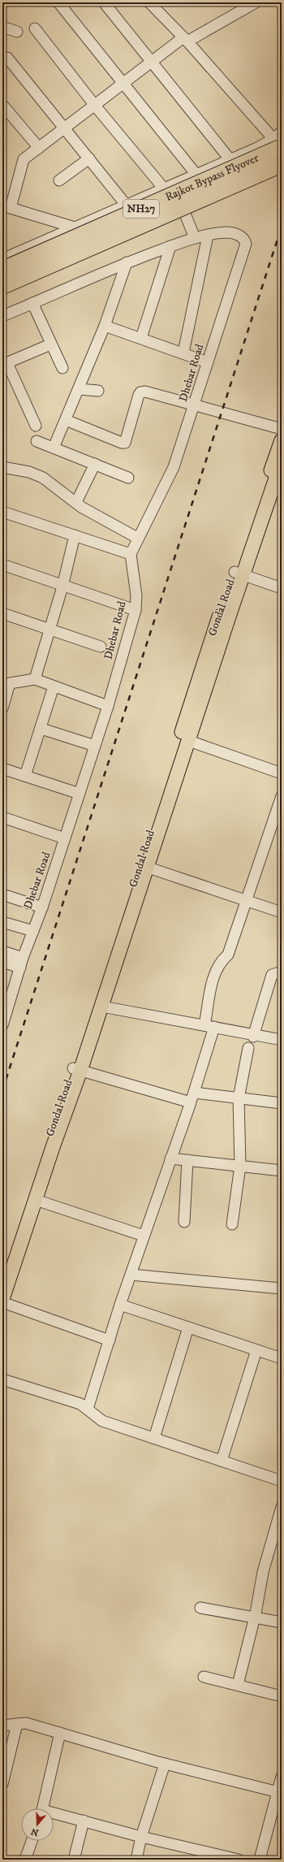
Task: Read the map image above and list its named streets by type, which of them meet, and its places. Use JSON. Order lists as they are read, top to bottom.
{
  "streets": {
    "highway": ["Rajkot Bypass Flyover", "NH27"],
    "main road": ["Gondal Road"],
    "street": ["Dhebar Road"]
  },
  "north": "bottom"
}
